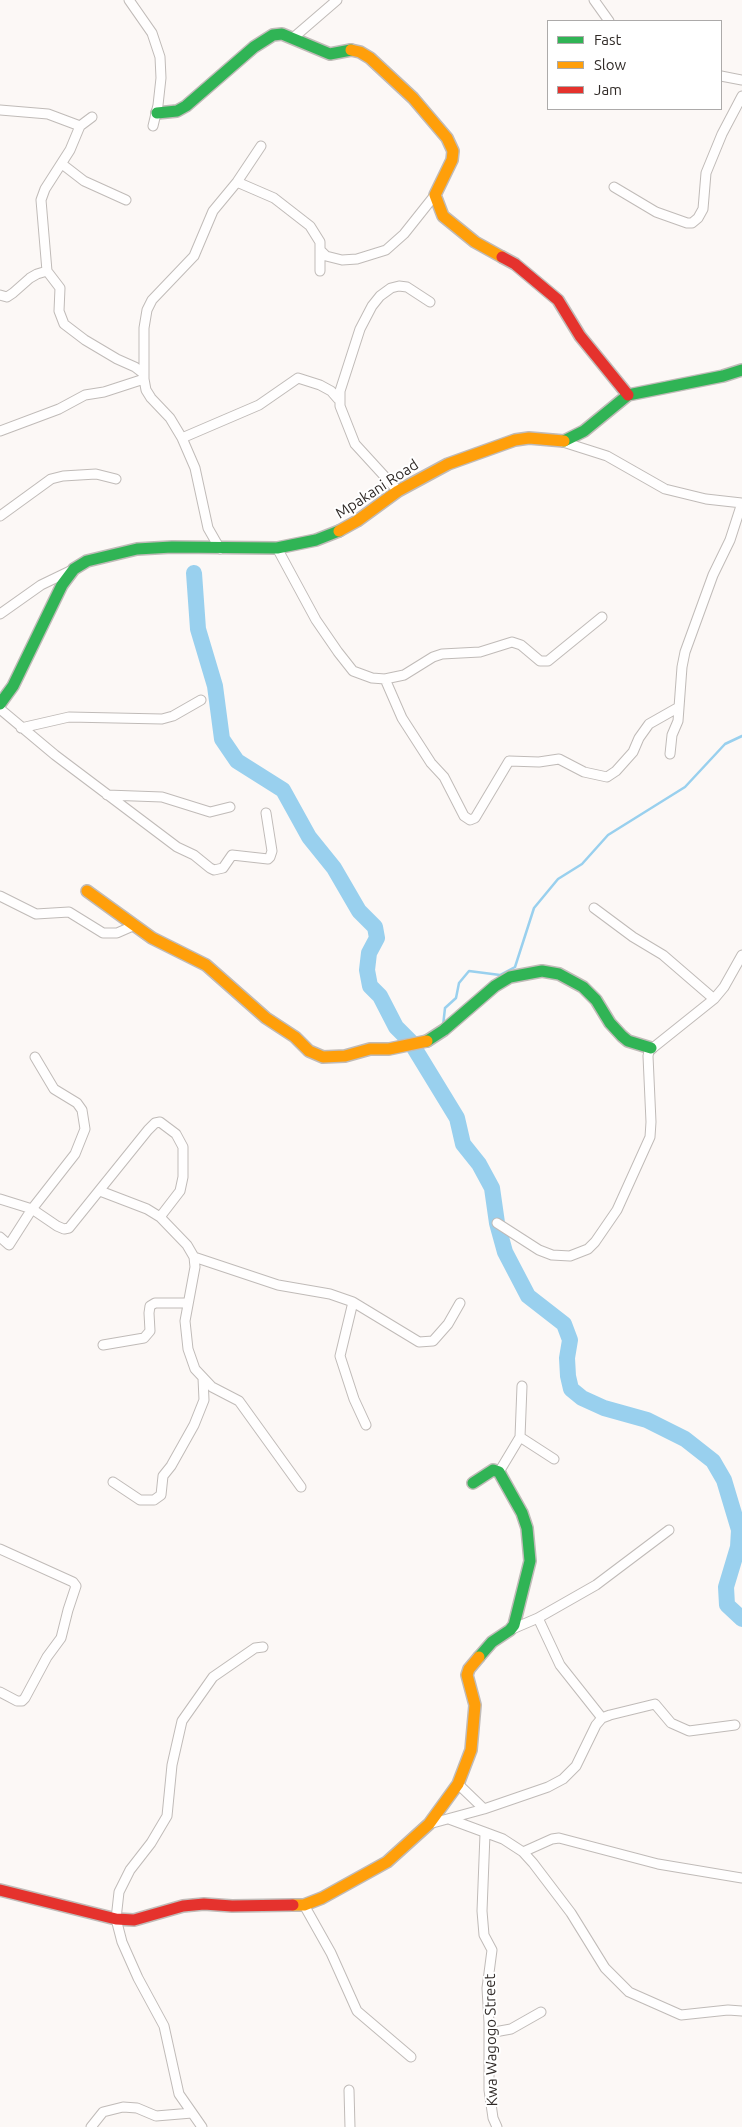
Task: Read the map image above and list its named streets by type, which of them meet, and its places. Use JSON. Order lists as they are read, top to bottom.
{
  "streets": {
    "street": ["Mpakani Road", "Kwa Wagogo Street"]
  },
  "legend": ["Fast", "Slow", "Jam"]
}
